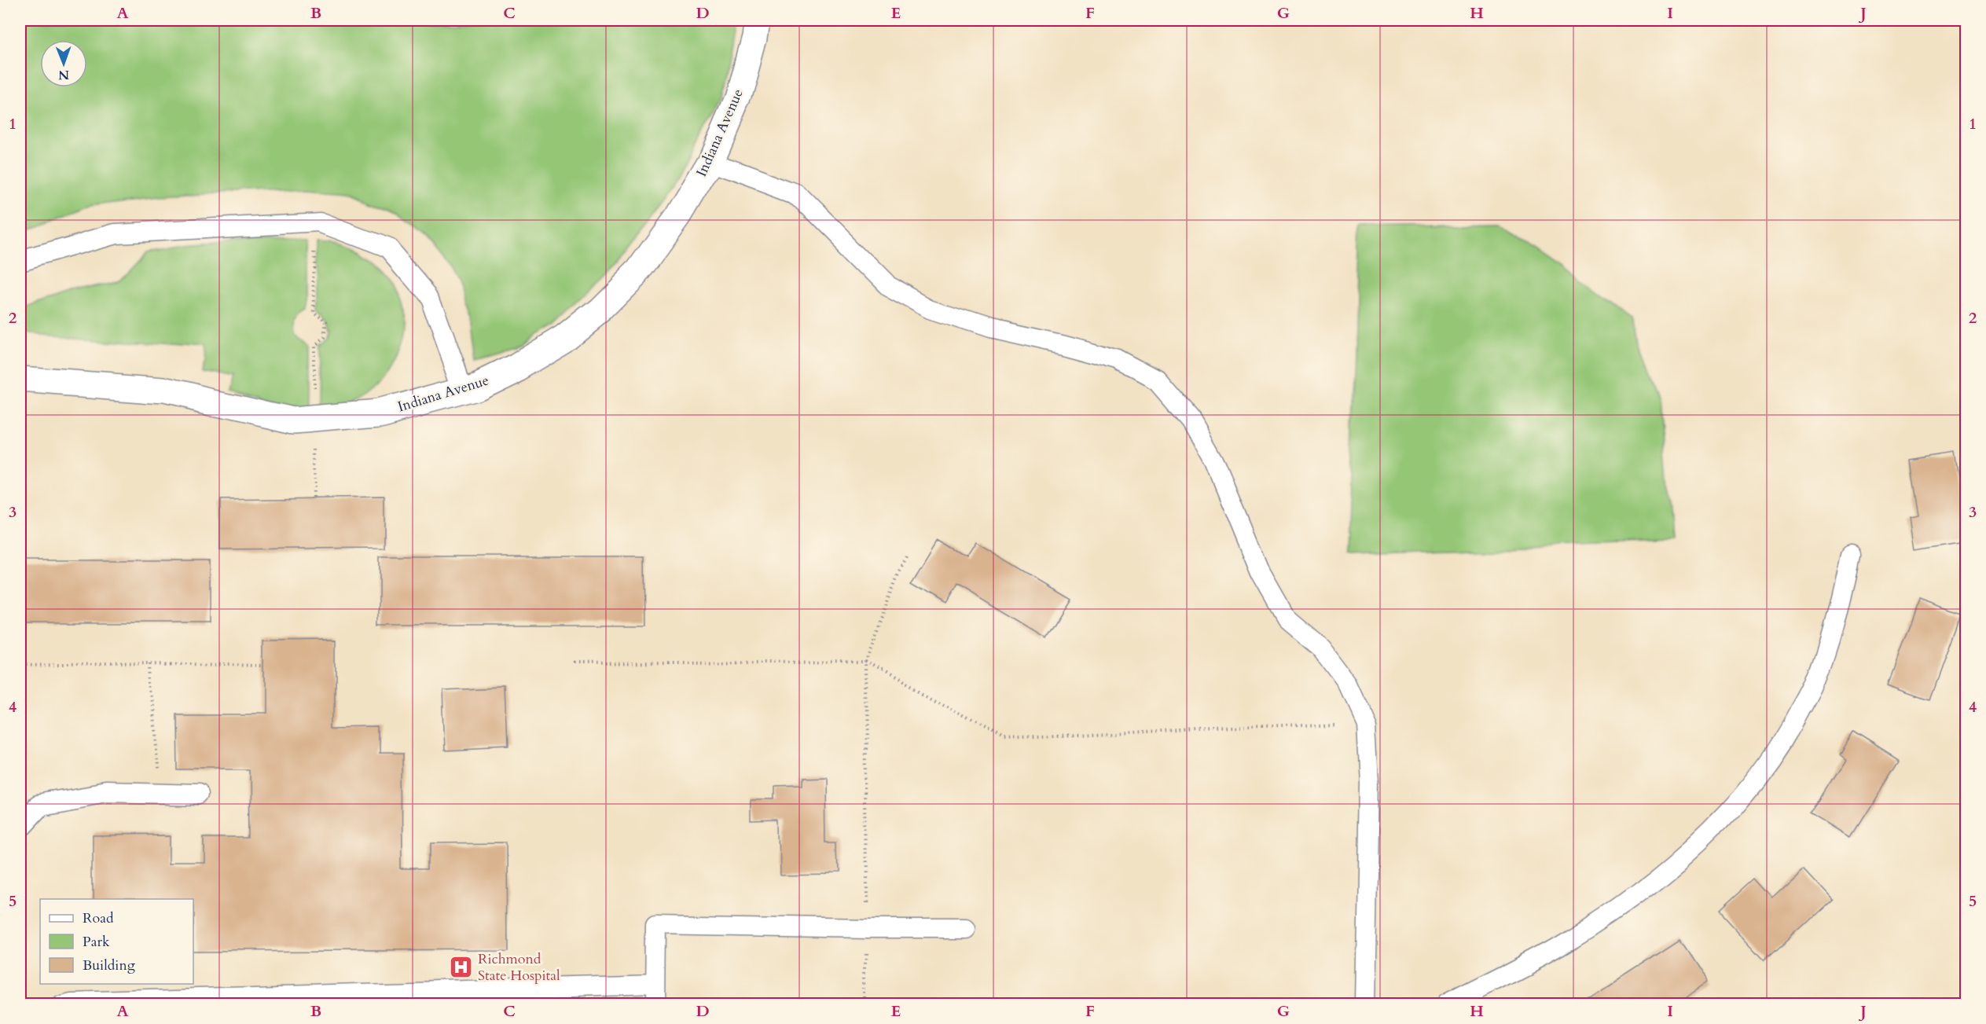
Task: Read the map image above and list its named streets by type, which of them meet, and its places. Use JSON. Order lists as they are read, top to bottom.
{
  "streets": {
    "street": ["Indiana Avenue"]
  },
  "places": {
    "hospital": ["Richmond State Hospital"]
  },
  "legend": ["Road", "Park", "Building"],
  "north": "bottom",
  "grid": {
    "columns": [
      "A",
      "B",
      "C",
      "D",
      "E",
      "F",
      "G",
      "H",
      "I",
      "J"
    ],
    "rows": [
      "1",
      "2",
      "3",
      "4",
      "5"
    ]
  }
}
